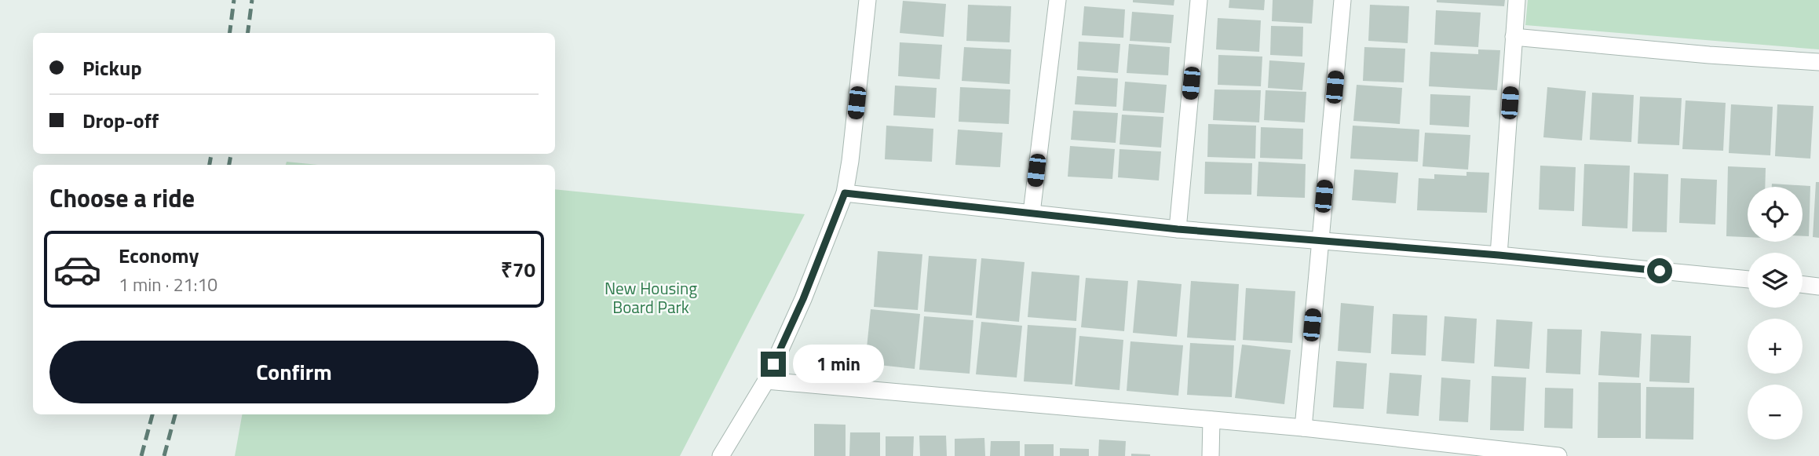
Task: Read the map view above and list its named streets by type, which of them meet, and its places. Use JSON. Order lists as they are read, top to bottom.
{
  "parks": ["New Housing Board Park"],
  "page": {
    "banner": ["Pickup", "Drop-off"],
    "heading": "Choose a ride",
    "map_buttons": ["+", "−"],
    "list": [
      {
        "name": "Economy",
        "note": "1 min · 21:10",
        "value": "₹70"
      }
    ],
    "buttons": "Confirm",
    "bubble": "1 min"
  }
}
